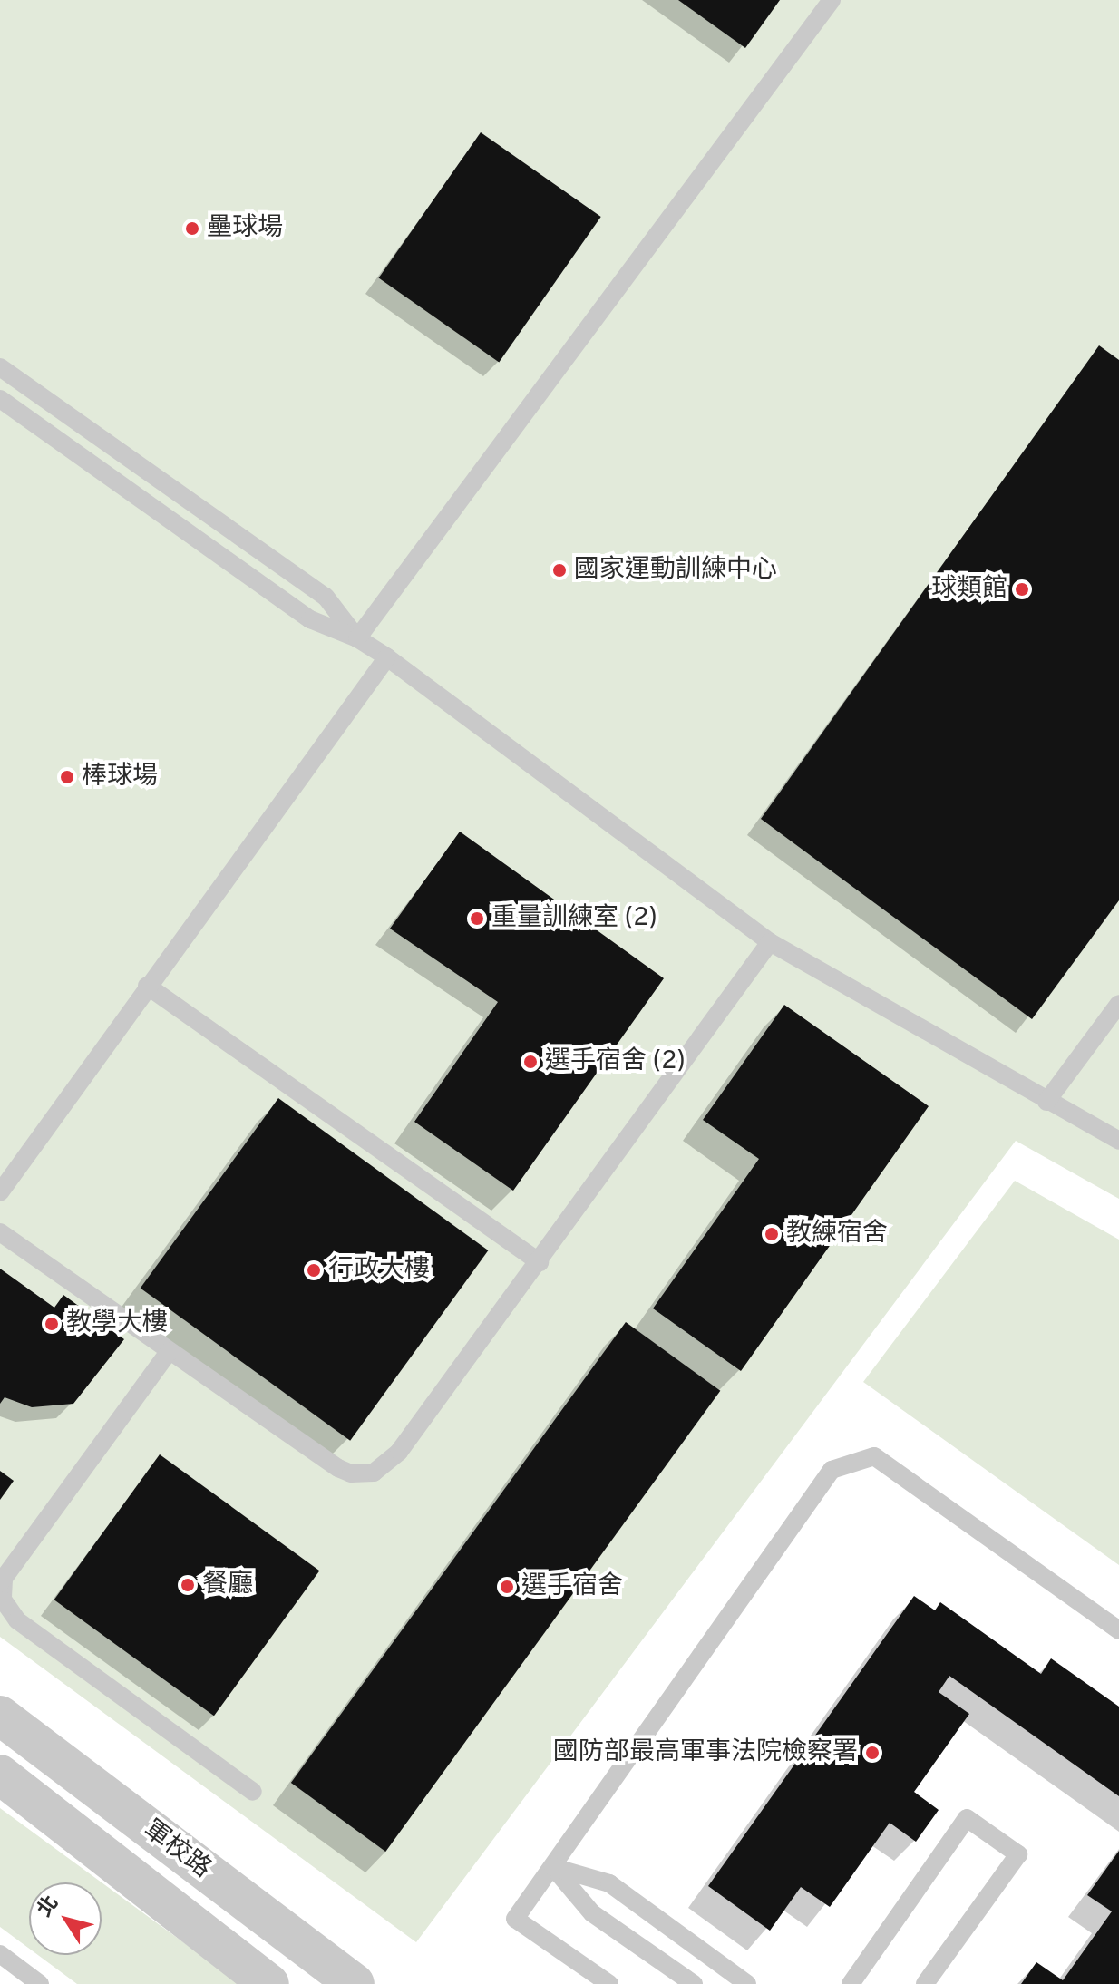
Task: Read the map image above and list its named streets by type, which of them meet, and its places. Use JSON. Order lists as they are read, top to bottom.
{
  "streets": {
    "street": ["軍校路"]
  },
  "places": [
    "壘球場",
    "國家運動訓練中心",
    "球類館",
    "棒球場",
    "重量訓練室 (2)",
    "選手宿舍 (2)",
    "教練宿舍",
    "行政大樓",
    "教學大樓",
    "餐廳",
    "選手宿舍",
    "國防部最高軍事法院檢察署"
  ],
  "north": "top left"
}
